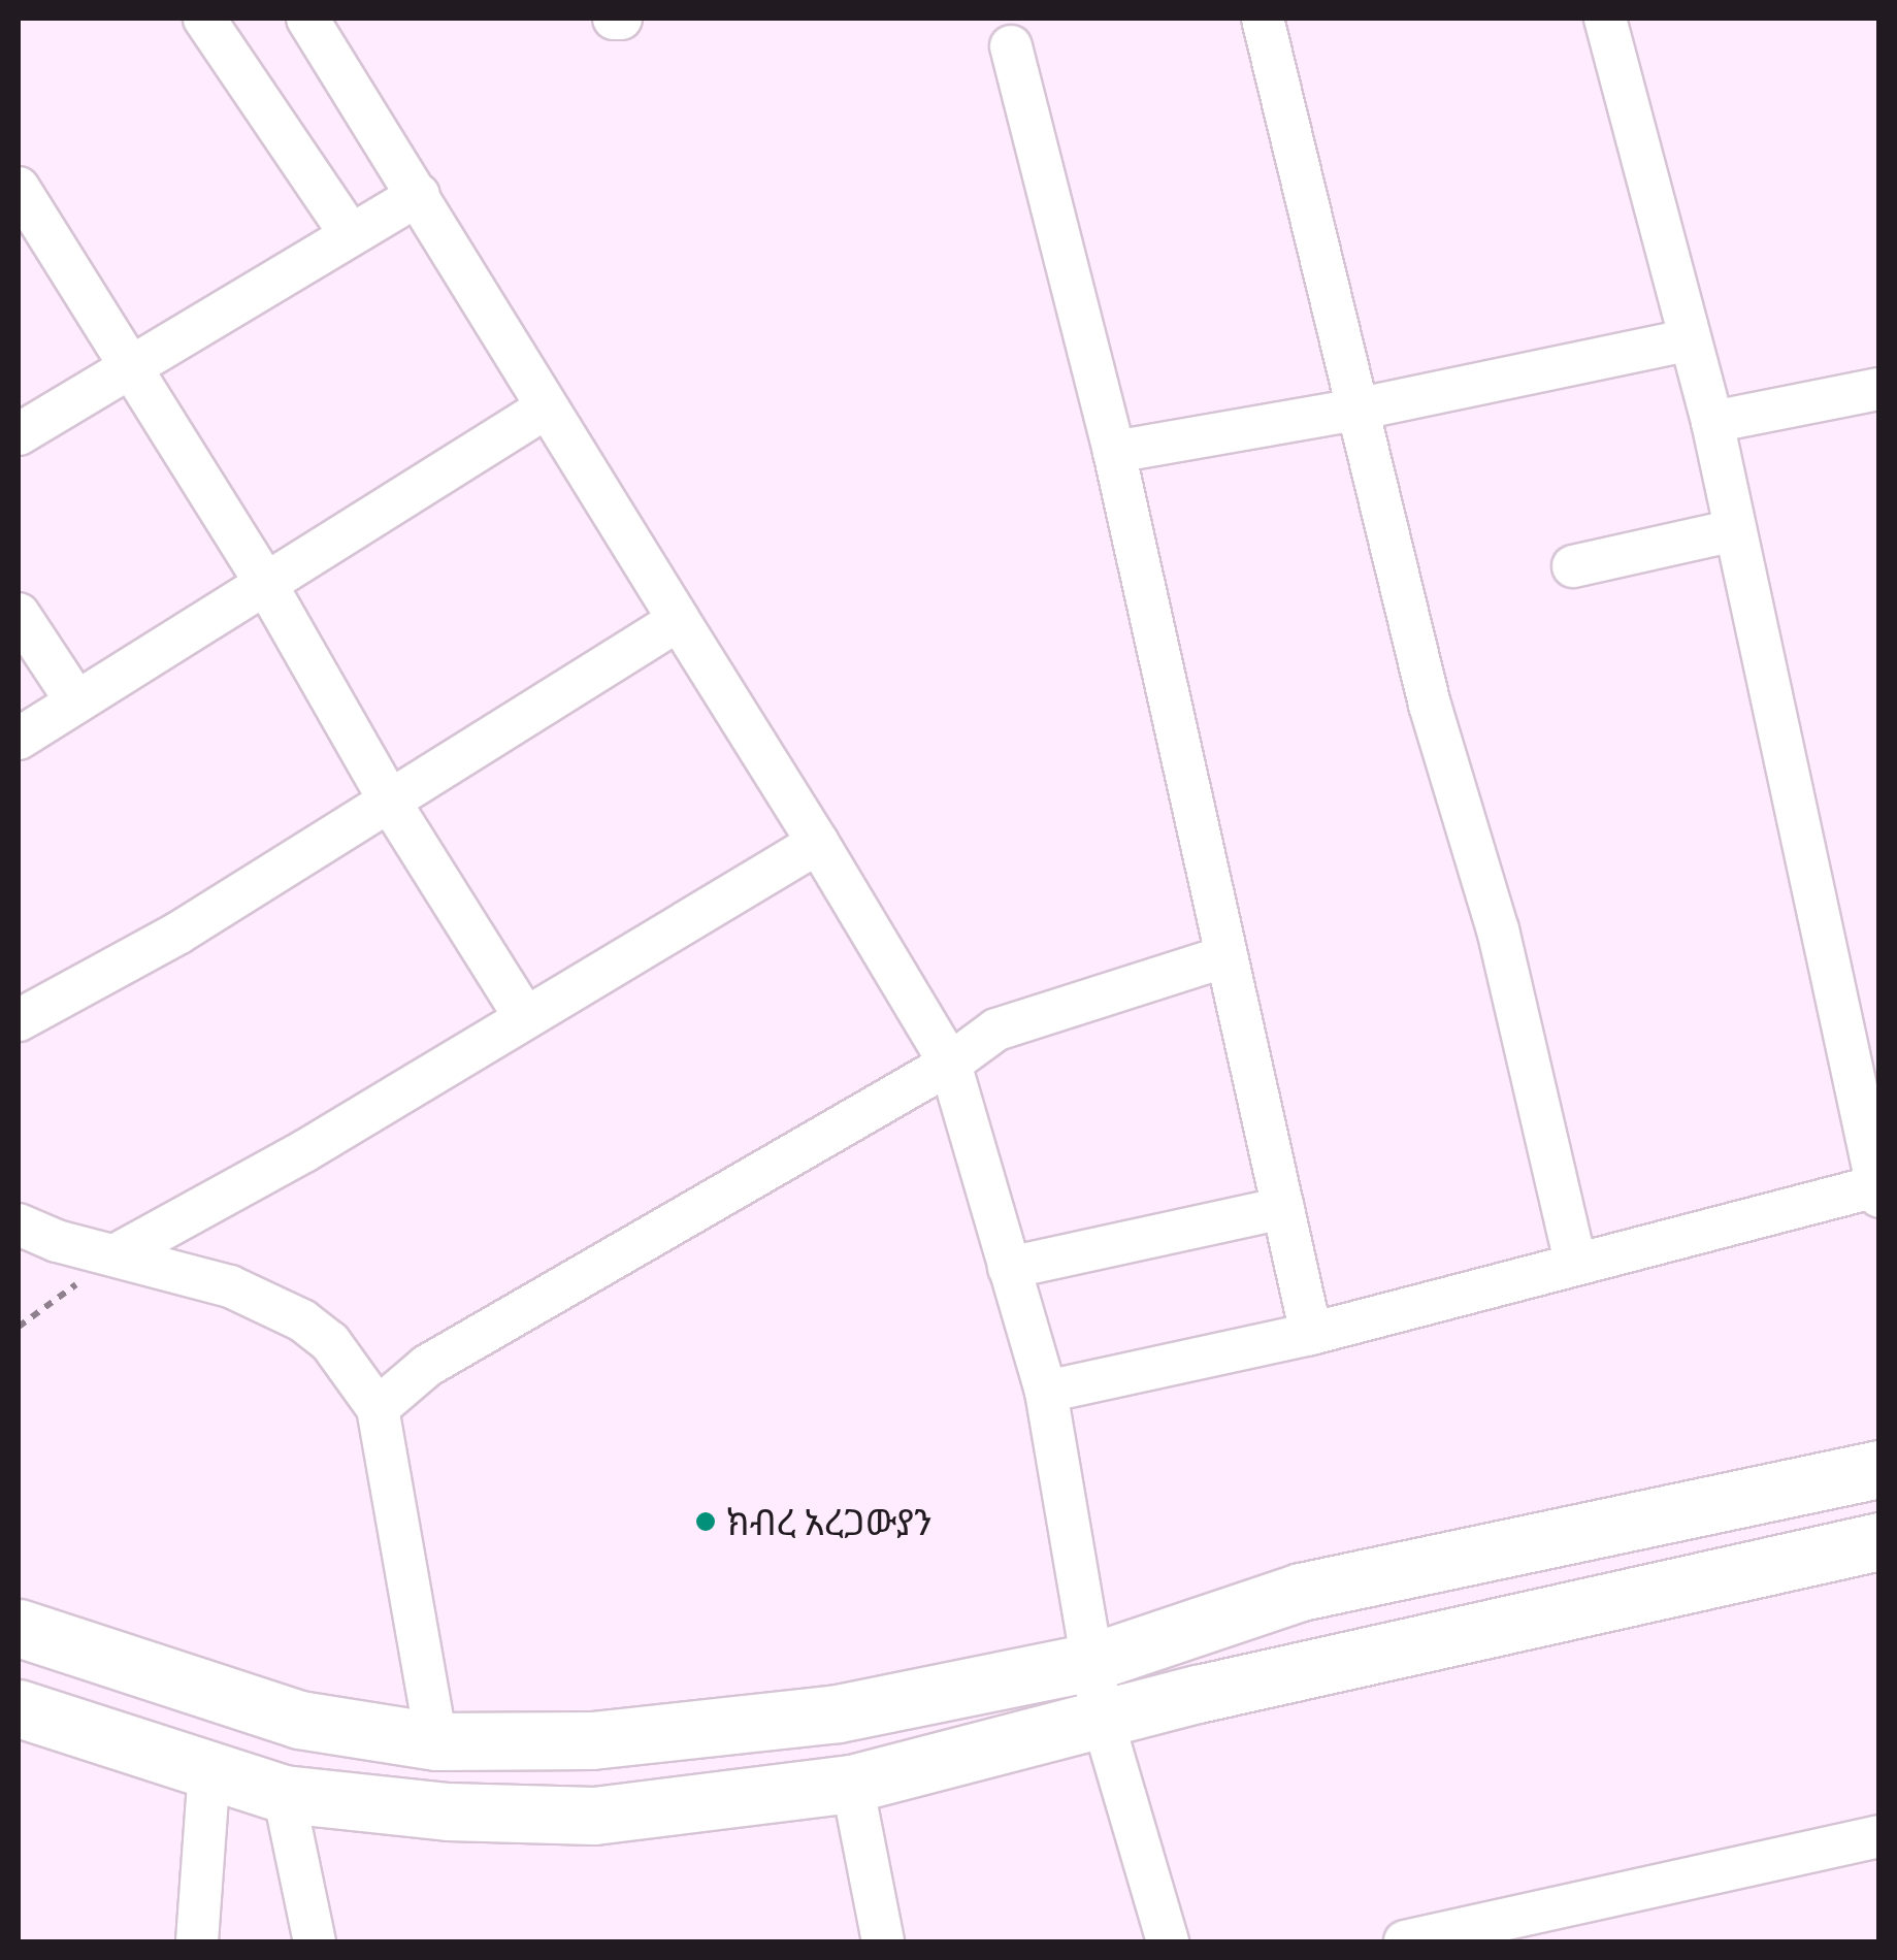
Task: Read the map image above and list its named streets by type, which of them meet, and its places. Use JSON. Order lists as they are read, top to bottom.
{
  "places": ["ክብረ አረጋውያን"]
}
